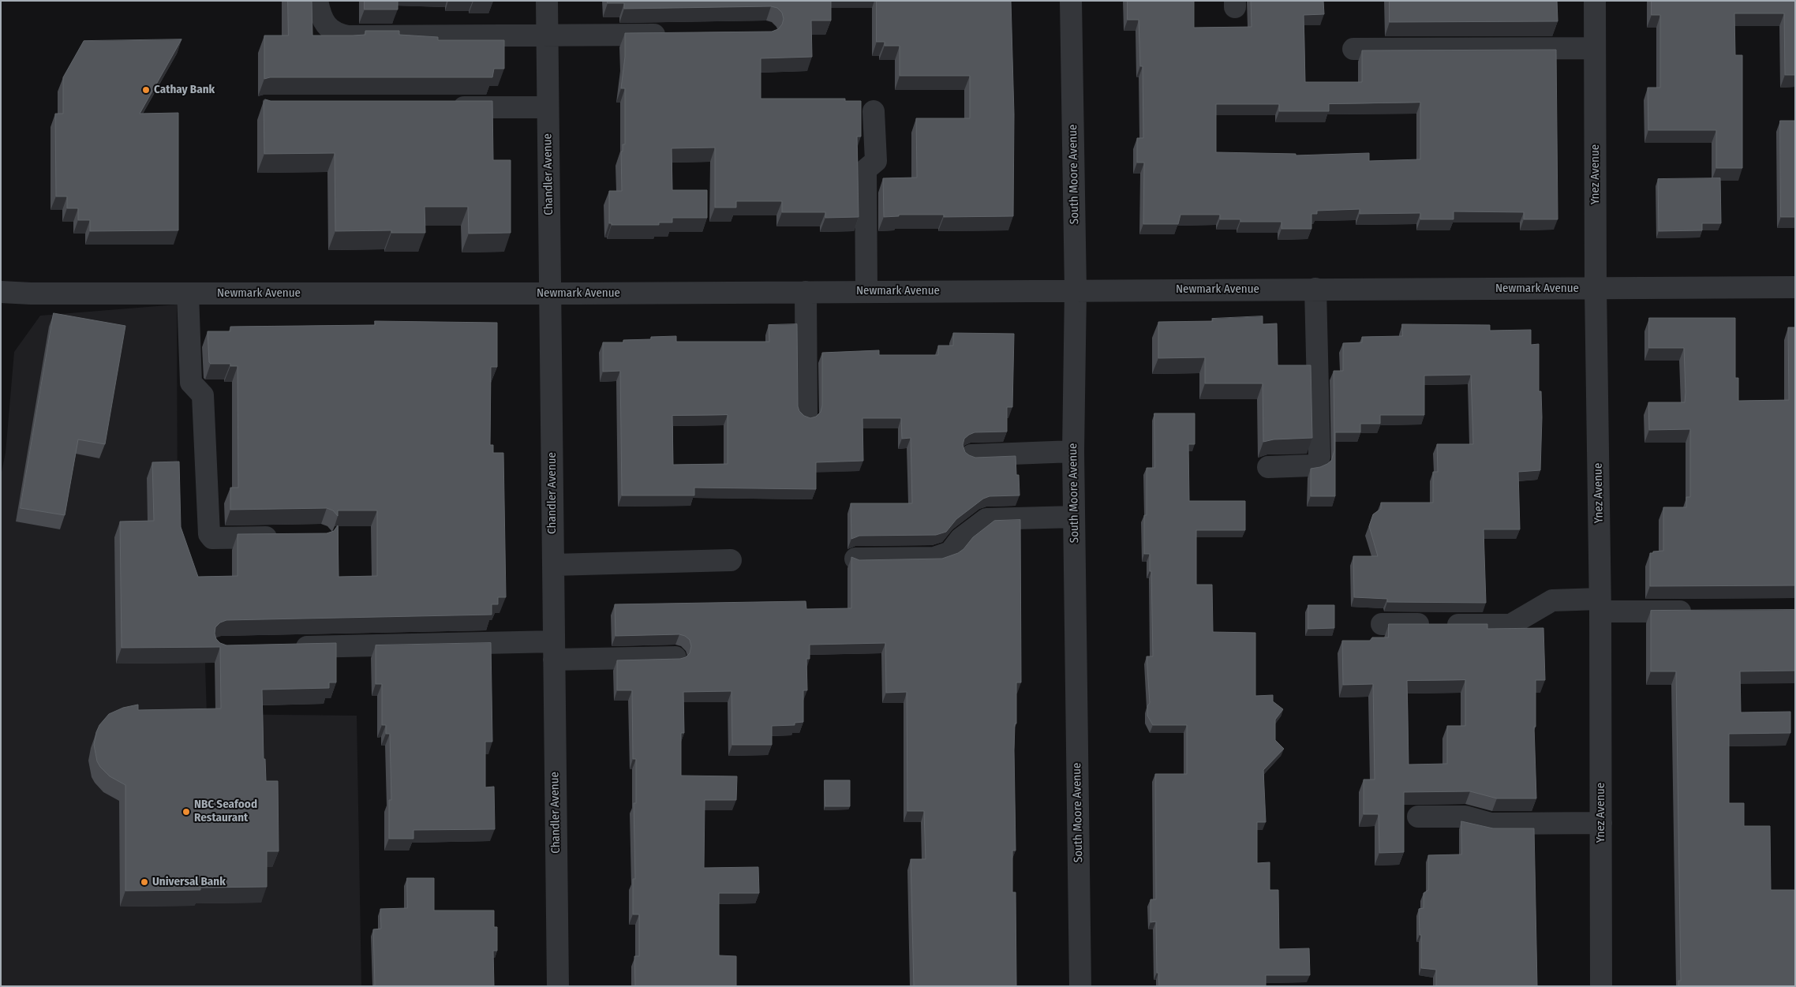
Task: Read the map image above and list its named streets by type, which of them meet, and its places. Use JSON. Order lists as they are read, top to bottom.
{
  "streets": {
    "street": [
      "Chandler Avenue",
      "South Moore Avenue",
      "Ynez Avenue",
      "Newmark Avenue"
    ]
  },
  "crossings": [
    ["Chandler Avenue", "Newmark Avenue"],
    ["South Moore Avenue", "Newmark Avenue"],
    ["Ynez Avenue", "Newmark Avenue"]
  ],
  "places": ["Cathay Bank", "NBC Seafood Restaurant", "Universal Bank"]
}
